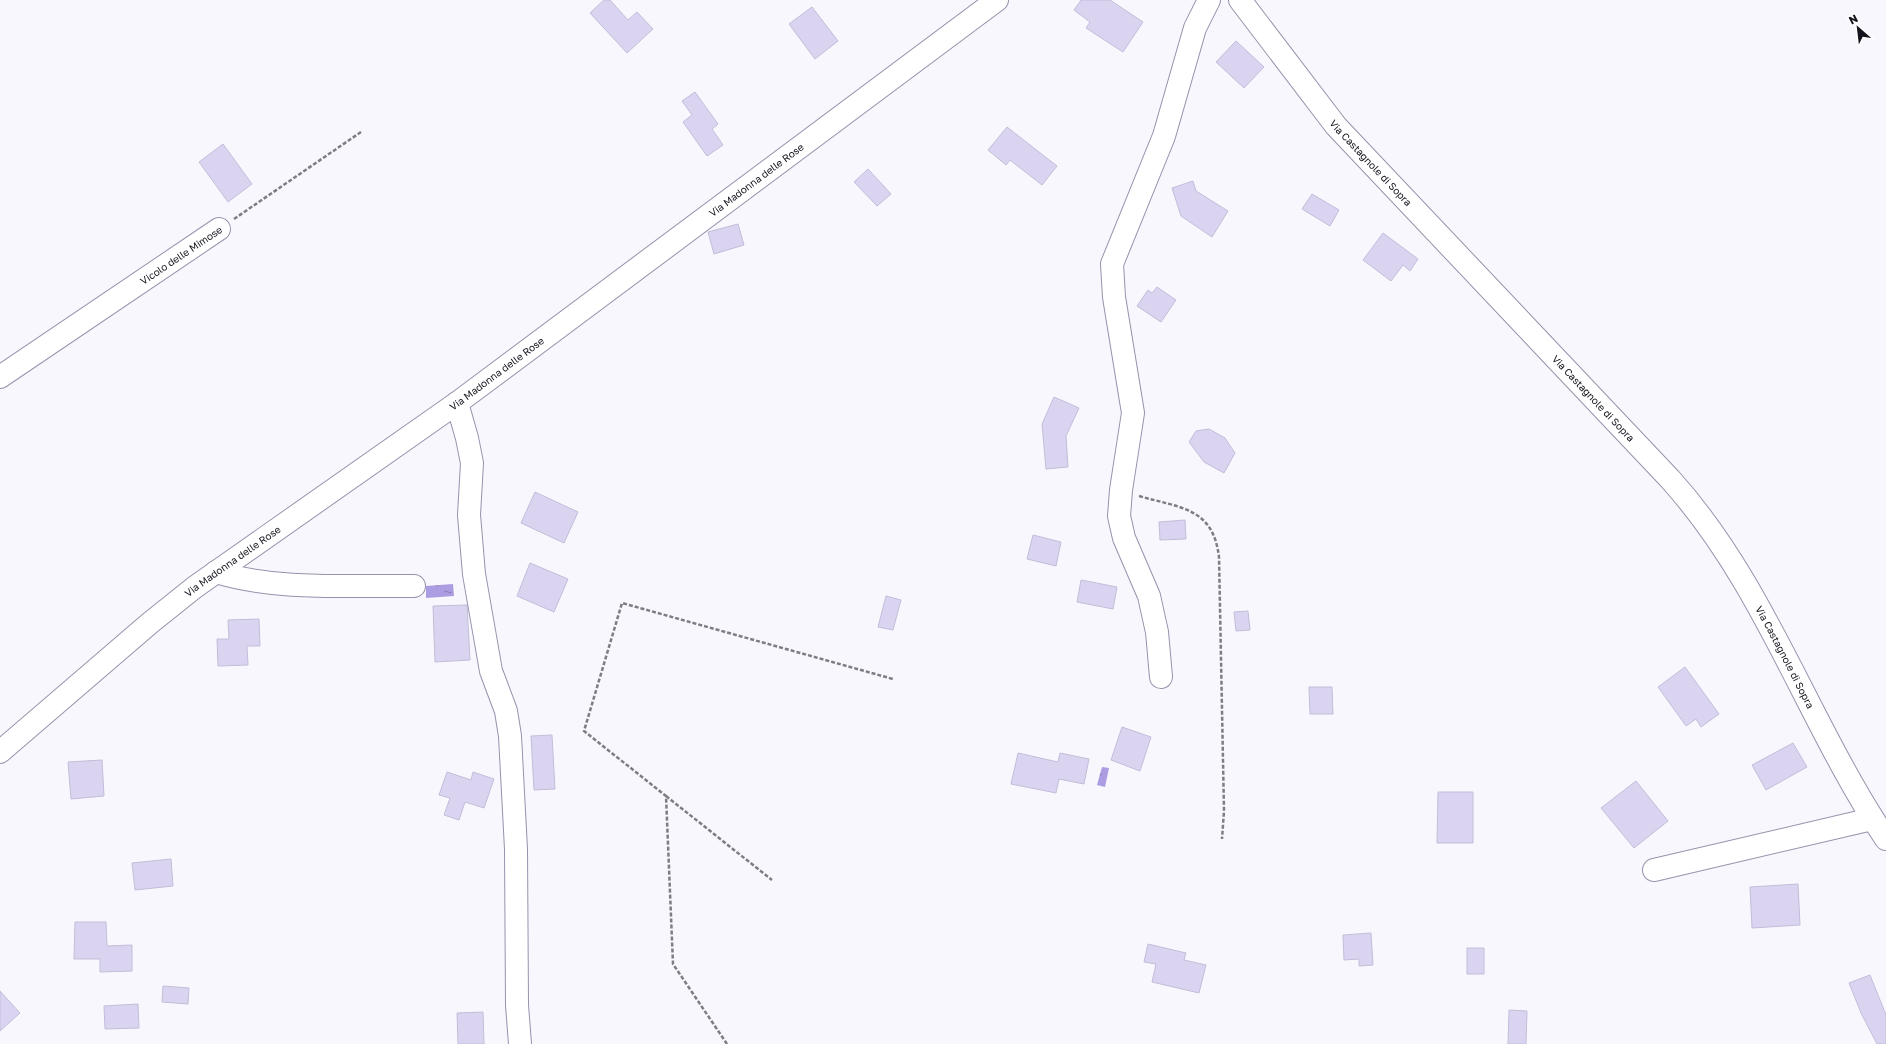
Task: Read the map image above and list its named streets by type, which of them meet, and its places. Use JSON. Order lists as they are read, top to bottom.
{
  "streets": {
    "street": ["Via Castagnole di Sopra", "Via Madonna delle Rose", "Vicolo delle Mimose"]
  },
  "north": "top left"
}
